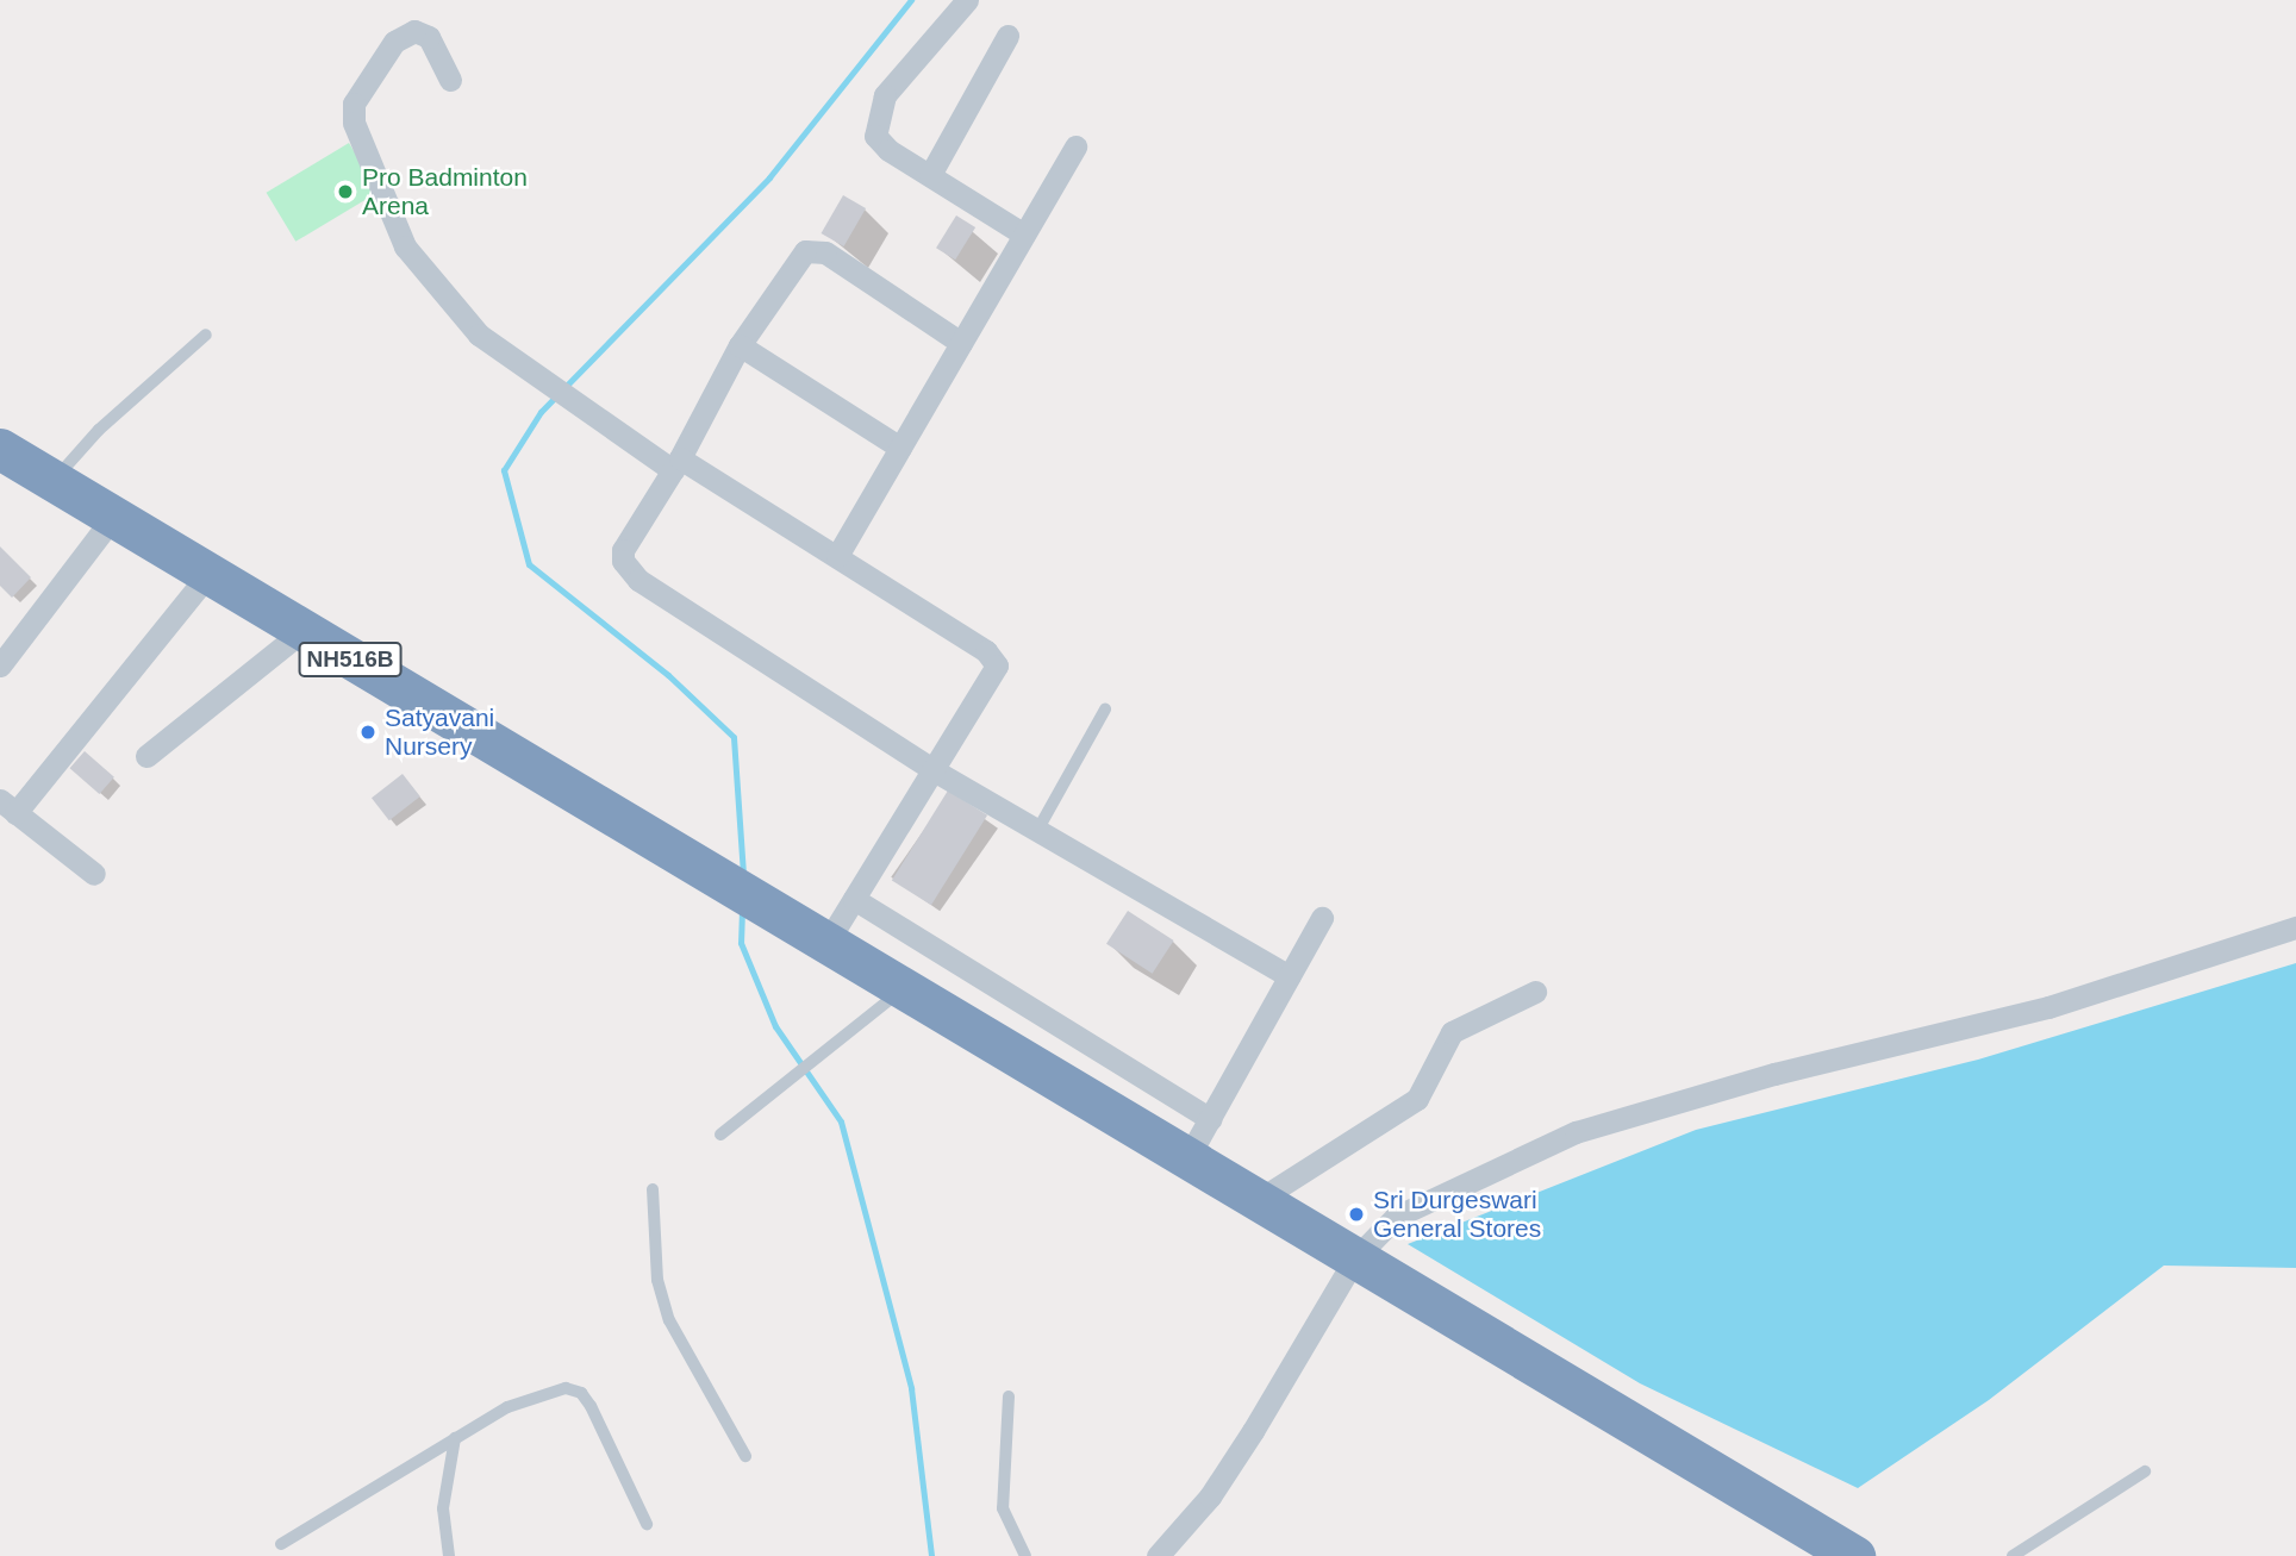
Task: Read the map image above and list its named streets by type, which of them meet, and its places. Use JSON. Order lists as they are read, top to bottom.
{
  "streets": {
    "highway": ["NH516B"]
  },
  "places": ["Pro Badminton Arena", "Satyavani Nursery", "Sri Durgeswari General Stores"]
}
